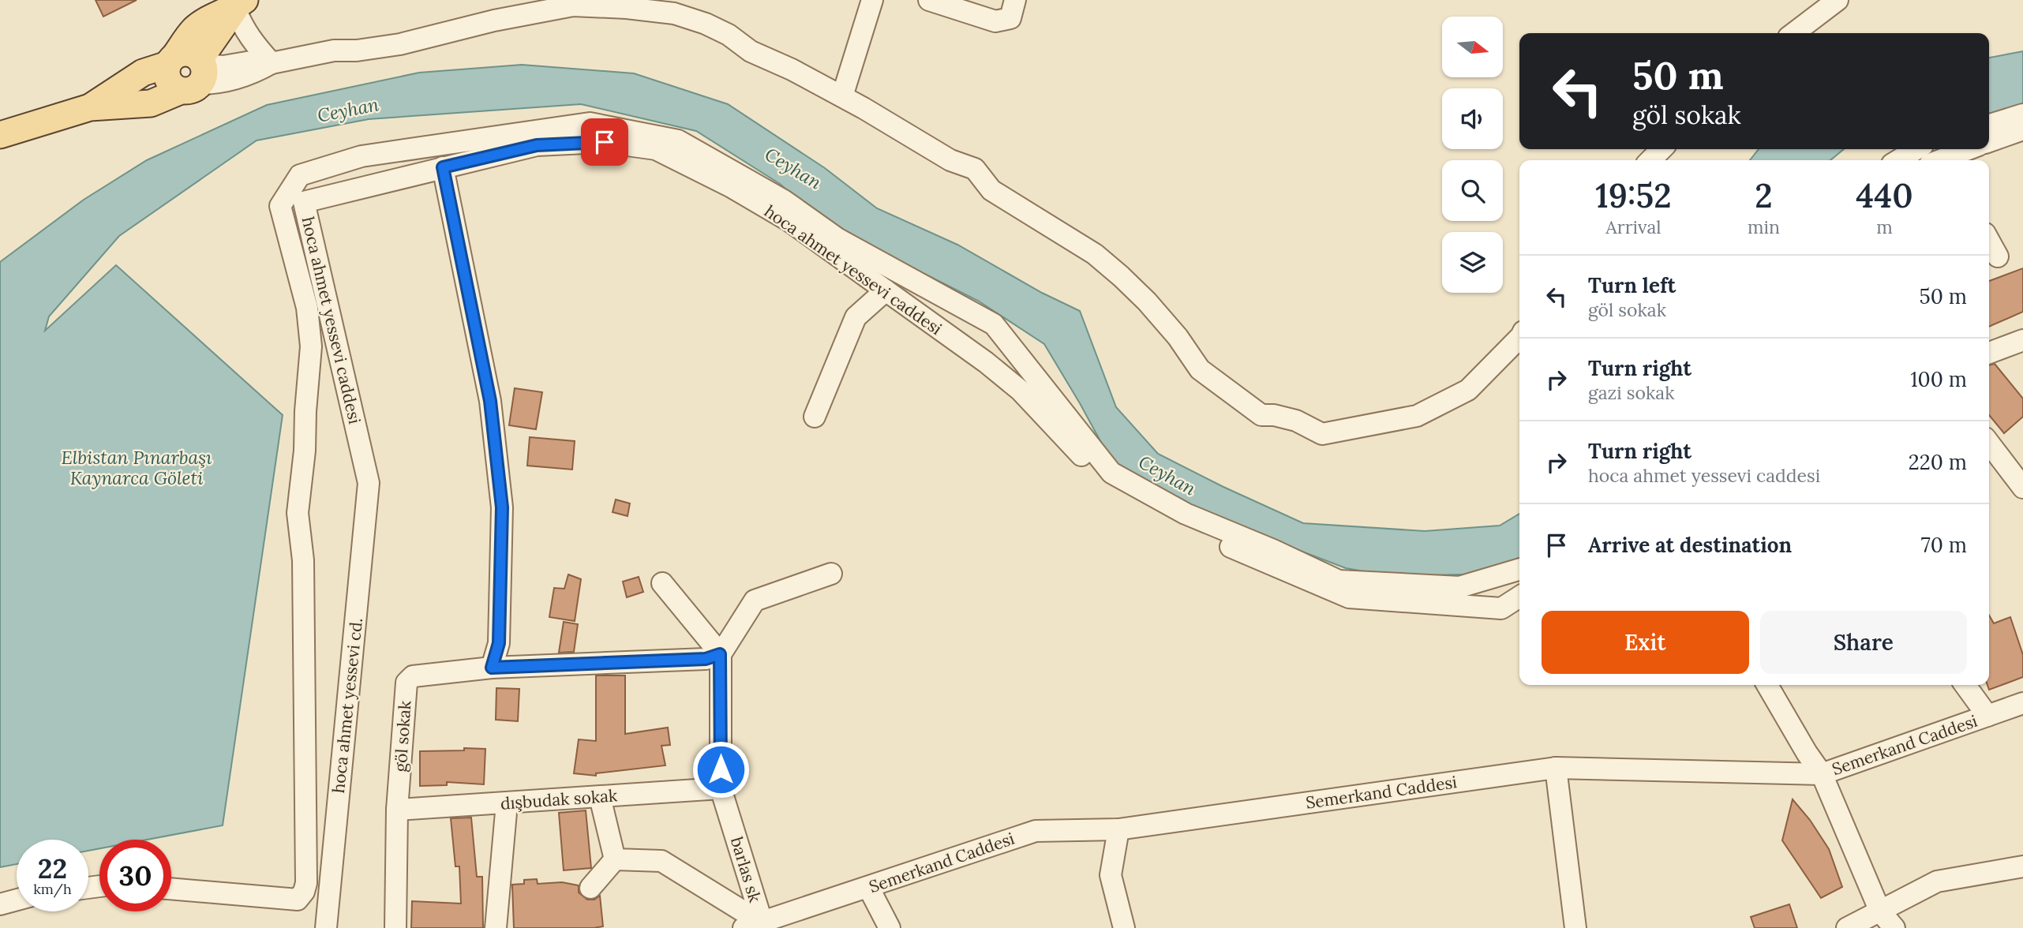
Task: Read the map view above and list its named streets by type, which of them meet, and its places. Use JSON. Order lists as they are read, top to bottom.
{
  "streets": {
    "street": [
      "hoca ahmet yessevi caddesi",
      "hoca ahmet yessevi cd.",
      "göl sokak",
      "Semerkand Caddesi",
      "dışbudak sokak",
      "barlas sk"
    ]
  },
  "crossings": [
    ["hoca ahmet yessevi caddesi", "hoca ahmet yessevi cd."],
    ["göl sokak", "dışbudak sokak"],
    ["göl sokak", "barlas sk"],
    ["Semerkand Caddesi", "barlas sk"],
    ["dışbudak sokak", "barlas sk"]
  ],
  "water": ["Ceyhan", "Elbistan Pınarbaşı Kaynarca Göleti"],
  "north": "right",
  "page": {
    "turn": ["50 m", "göl sokak"],
    "eta": [
      "19:52",
      "Arrival",
      "2",
      "min",
      "440",
      "m"
    ],
    "list": [
      {
        "name": "Turn left",
        "note": "göl sokak",
        "value": "50 m"
      },
      {
        "name": "Turn right",
        "note": "gazi sokak",
        "value": "100 m"
      },
      {
        "name": "Turn right",
        "note": "hoca ahmet yessevi caddesi",
        "value": "220 m"
      },
      {
        "name": "Arrive at destination",
        "value": "70 m"
      }
    ],
    "buttons": ["Exit", "Share"],
    "speed": "22 km/h",
    "limit": "30"
  }
}
